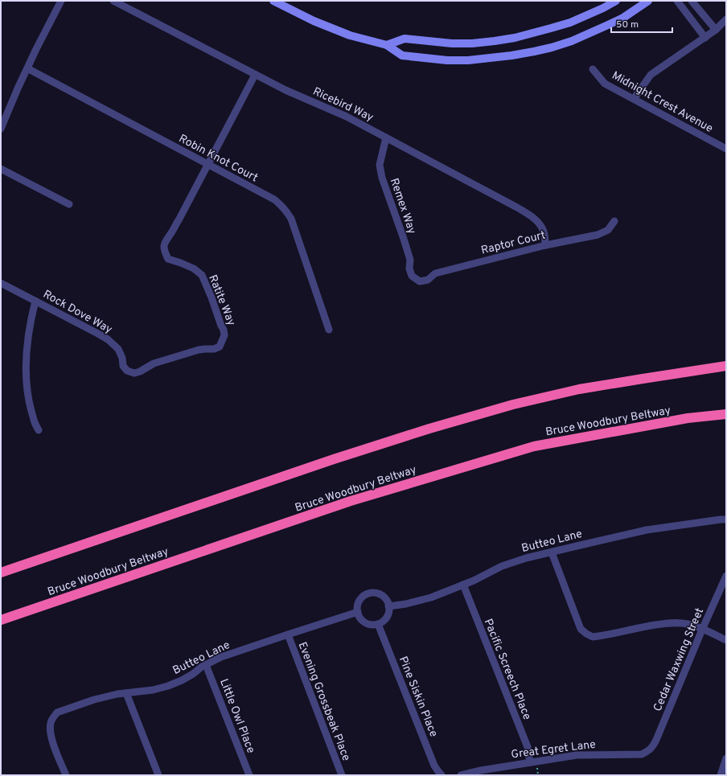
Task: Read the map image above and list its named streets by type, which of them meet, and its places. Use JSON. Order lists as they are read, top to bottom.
{
  "streets": {
    "highway": ["Bruce Woodbury Beltway"],
    "street": [
      "Midnight Crest Avenue",
      "Ricebird Way",
      "Robin Knot Court",
      "Remex Way",
      "Raptor Court",
      "Ratite Way",
      "Rock Dove Way",
      "Butteo Lane",
      "Cedar Waxwing Street",
      "Pacific Screech Place",
      "Pine Siskin Place",
      "Evening Grossbeak Place",
      "Little Owl Place",
      "Great Egret Lane"
    ]
  },
  "crossings": [
    ["Ricebird Way", "Remex Way"],
    ["Ricebird Way", "Raptor Court"],
    ["Robin Knot Court", "Ratite Way"],
    ["Remex Way", "Raptor Court"],
    ["Ratite Way", "Rock Dove Way"],
    ["Butteo Lane", "Pacific Screech Place"],
    ["Butteo Lane", "Pine Siskin Place"],
    ["Butteo Lane", "Evening Grossbeak Place"],
    ["Butteo Lane", "Little Owl Place"],
    ["Cedar Waxwing Street", "Great Egret Lane"],
    ["Pacific Screech Place", "Great Egret Lane"]
  ],
  "scale_bar": "50 m"
}
